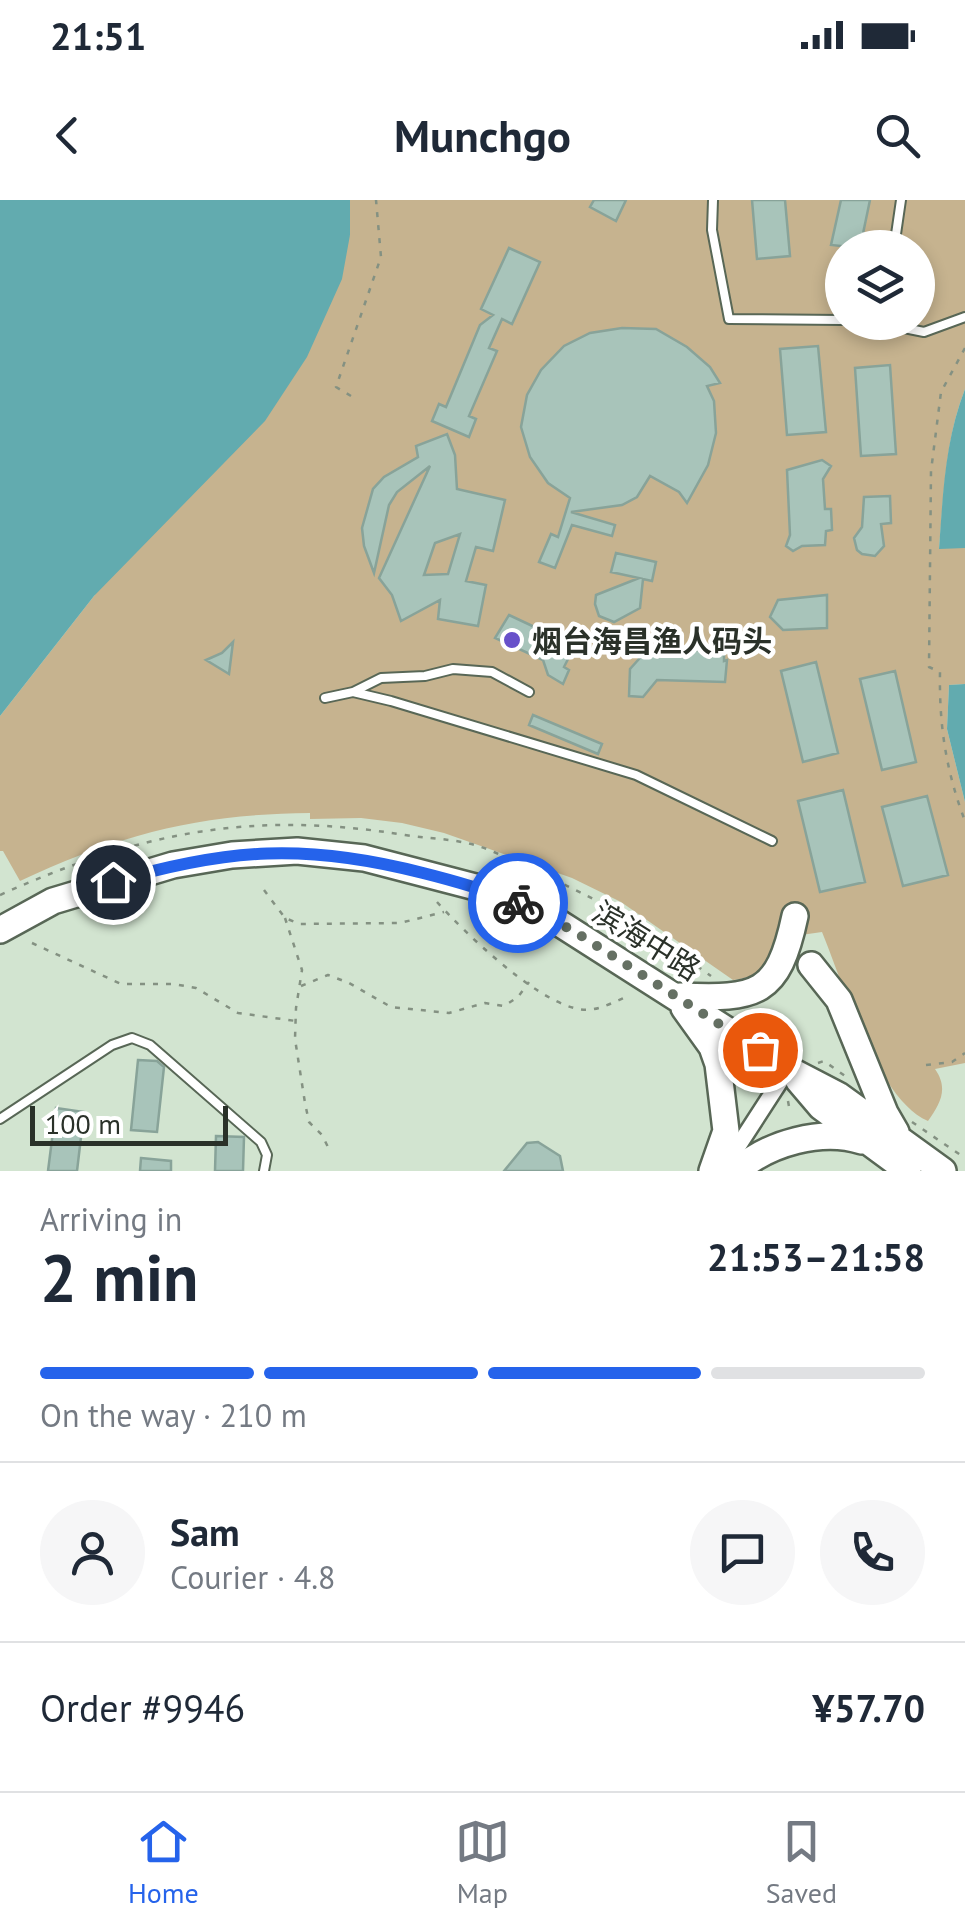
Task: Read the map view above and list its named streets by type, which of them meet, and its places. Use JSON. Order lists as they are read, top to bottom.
{
  "streets": {
    "main road": ["滨海中路"]
  },
  "places": ["烟台海昌渔人码头"],
  "scale_bar": "100 m",
  "page": {
    "status": "21:51",
    "header": "Munchgo",
    "scale": "100 m",
    "heading": ["2 min", "Arriving in", "21:53–21:58"],
    "panel": [
      "Sam",
      "Courier · 4.8",
      "Order #9946",
      "¥57.70"
    ],
    "bar": "On the way · 210 m",
    "tabs": ["Home", "Map", "Saved"]
  }
}
